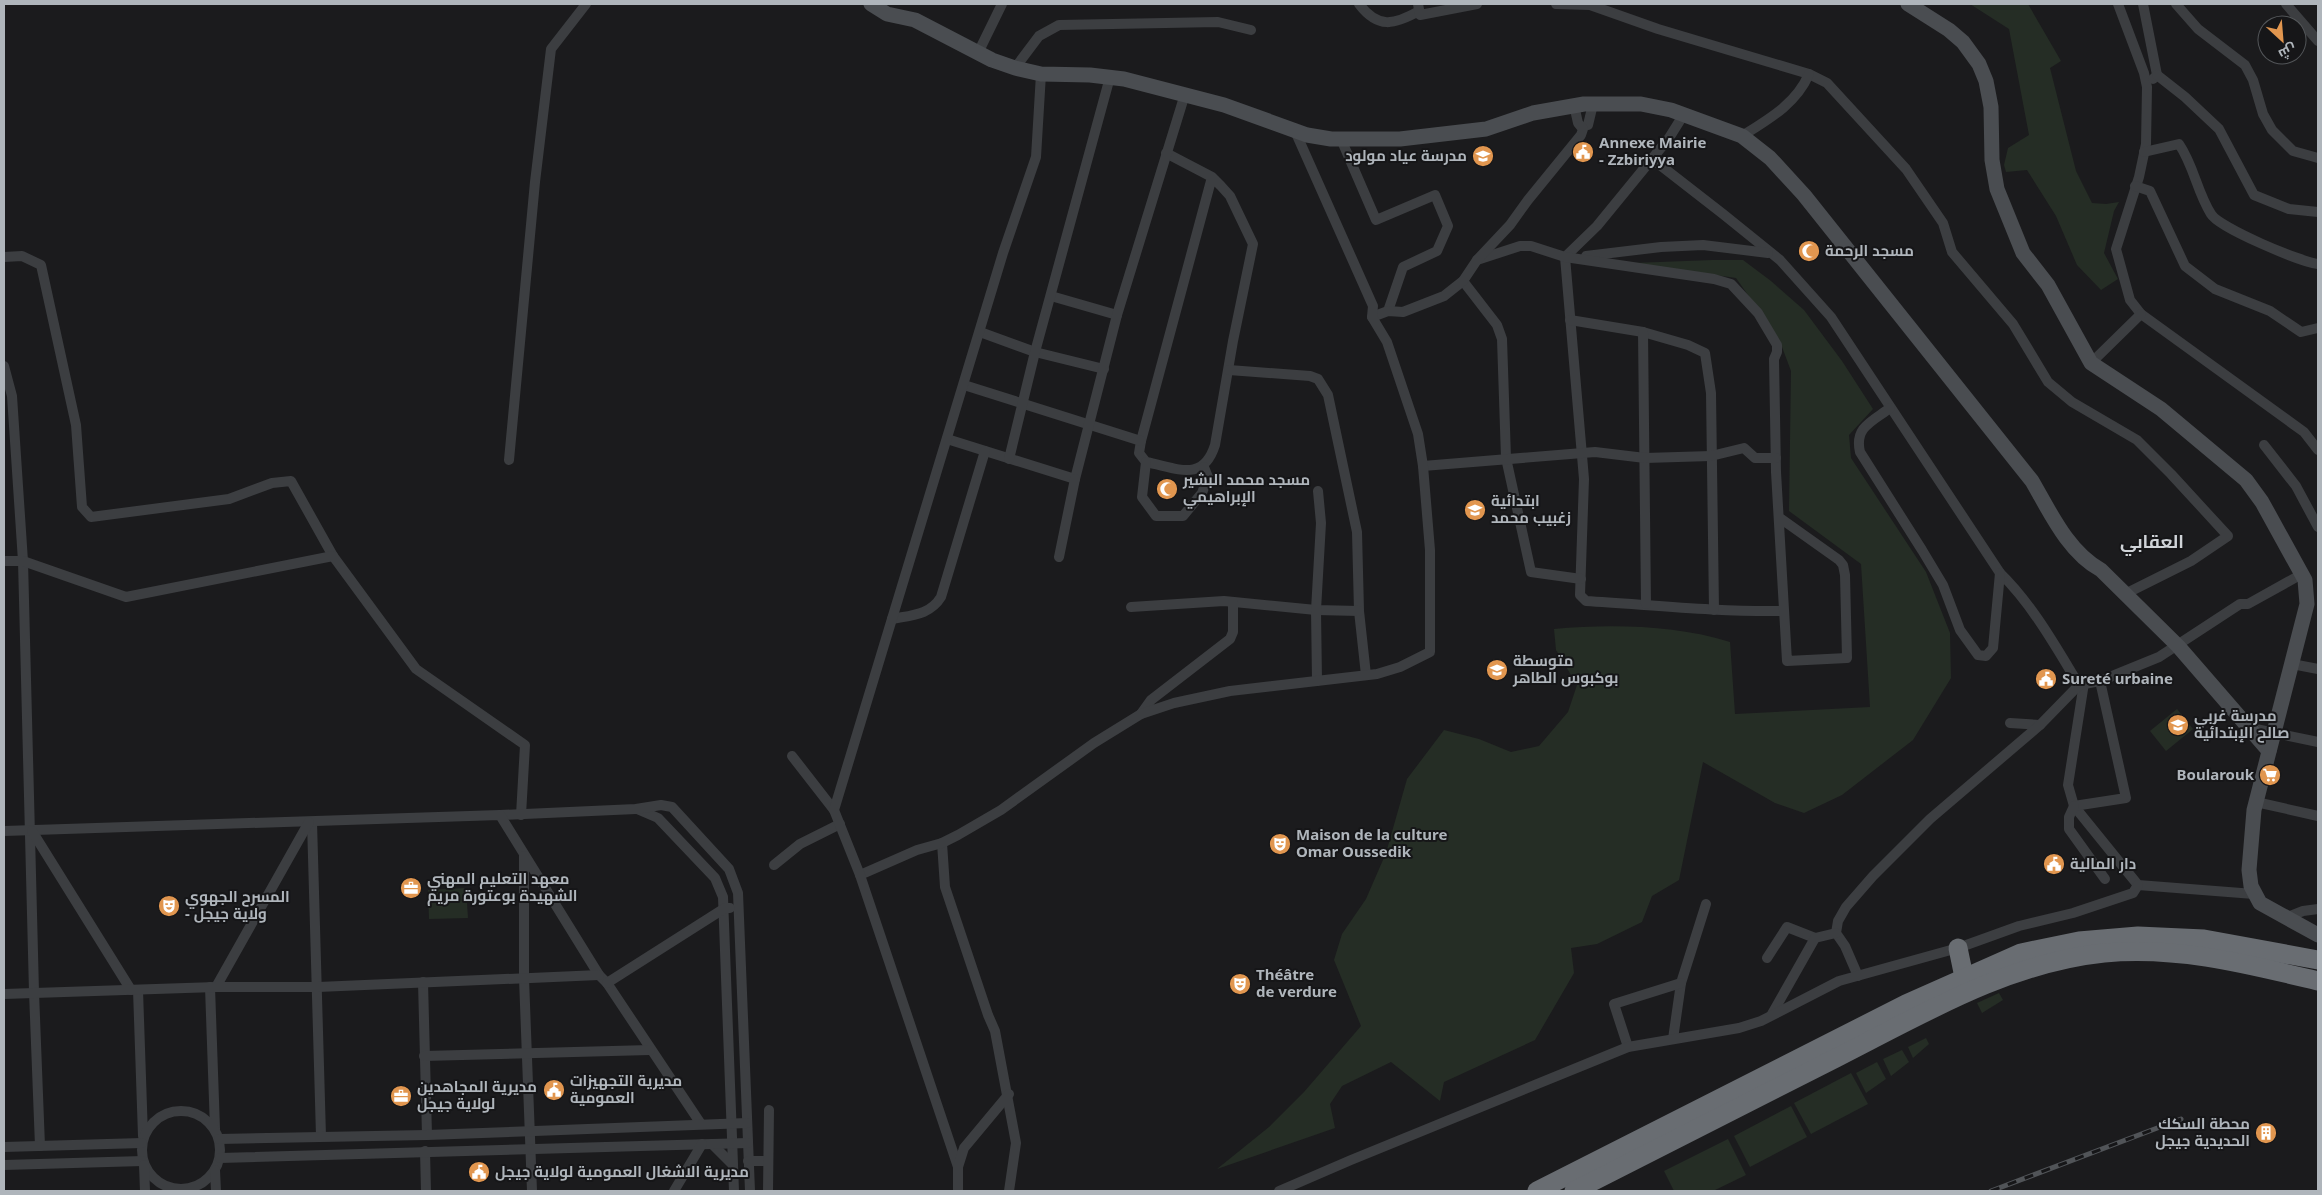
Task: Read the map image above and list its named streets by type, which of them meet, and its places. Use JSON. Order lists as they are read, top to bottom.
{
  "districts": ["العقابي"],
  "places": {
    "public building": [
      "Annexe Mairie - Zzbiriyya",
      "Sureté urbaine",
      "دار المالية",
      "مديرية التجهيزات العمومية",
      "مديرية الاشغال العمومية لولاية جيجل"
    ],
    "school or university": [
      "مدرسة عياد مولود",
      "ابتدائية زغبيب محمد",
      "متوسطة بوكبوس الطاهر",
      "مدرسة غربي صالح الإبتدائية"
    ],
    "mosque": ["مسجد الرحمة", "مسجد محمد البشير الإبراهيمي"],
    "supermarket": ["Boularouk"],
    "theatre": ["Maison de la culture Omar Oussedik", "المسرح الجهوي - ولاية جيجل", "Théâtre de verdure"],
    "office": ["معهد التعليم المهني الشهيدة بوعتورة مريم", "مديرية المجاهدين لولاية جيجل"],
    "building": ["محطة السكك الحديدية جيجل"]
  },
  "north": "bottom right"
}
